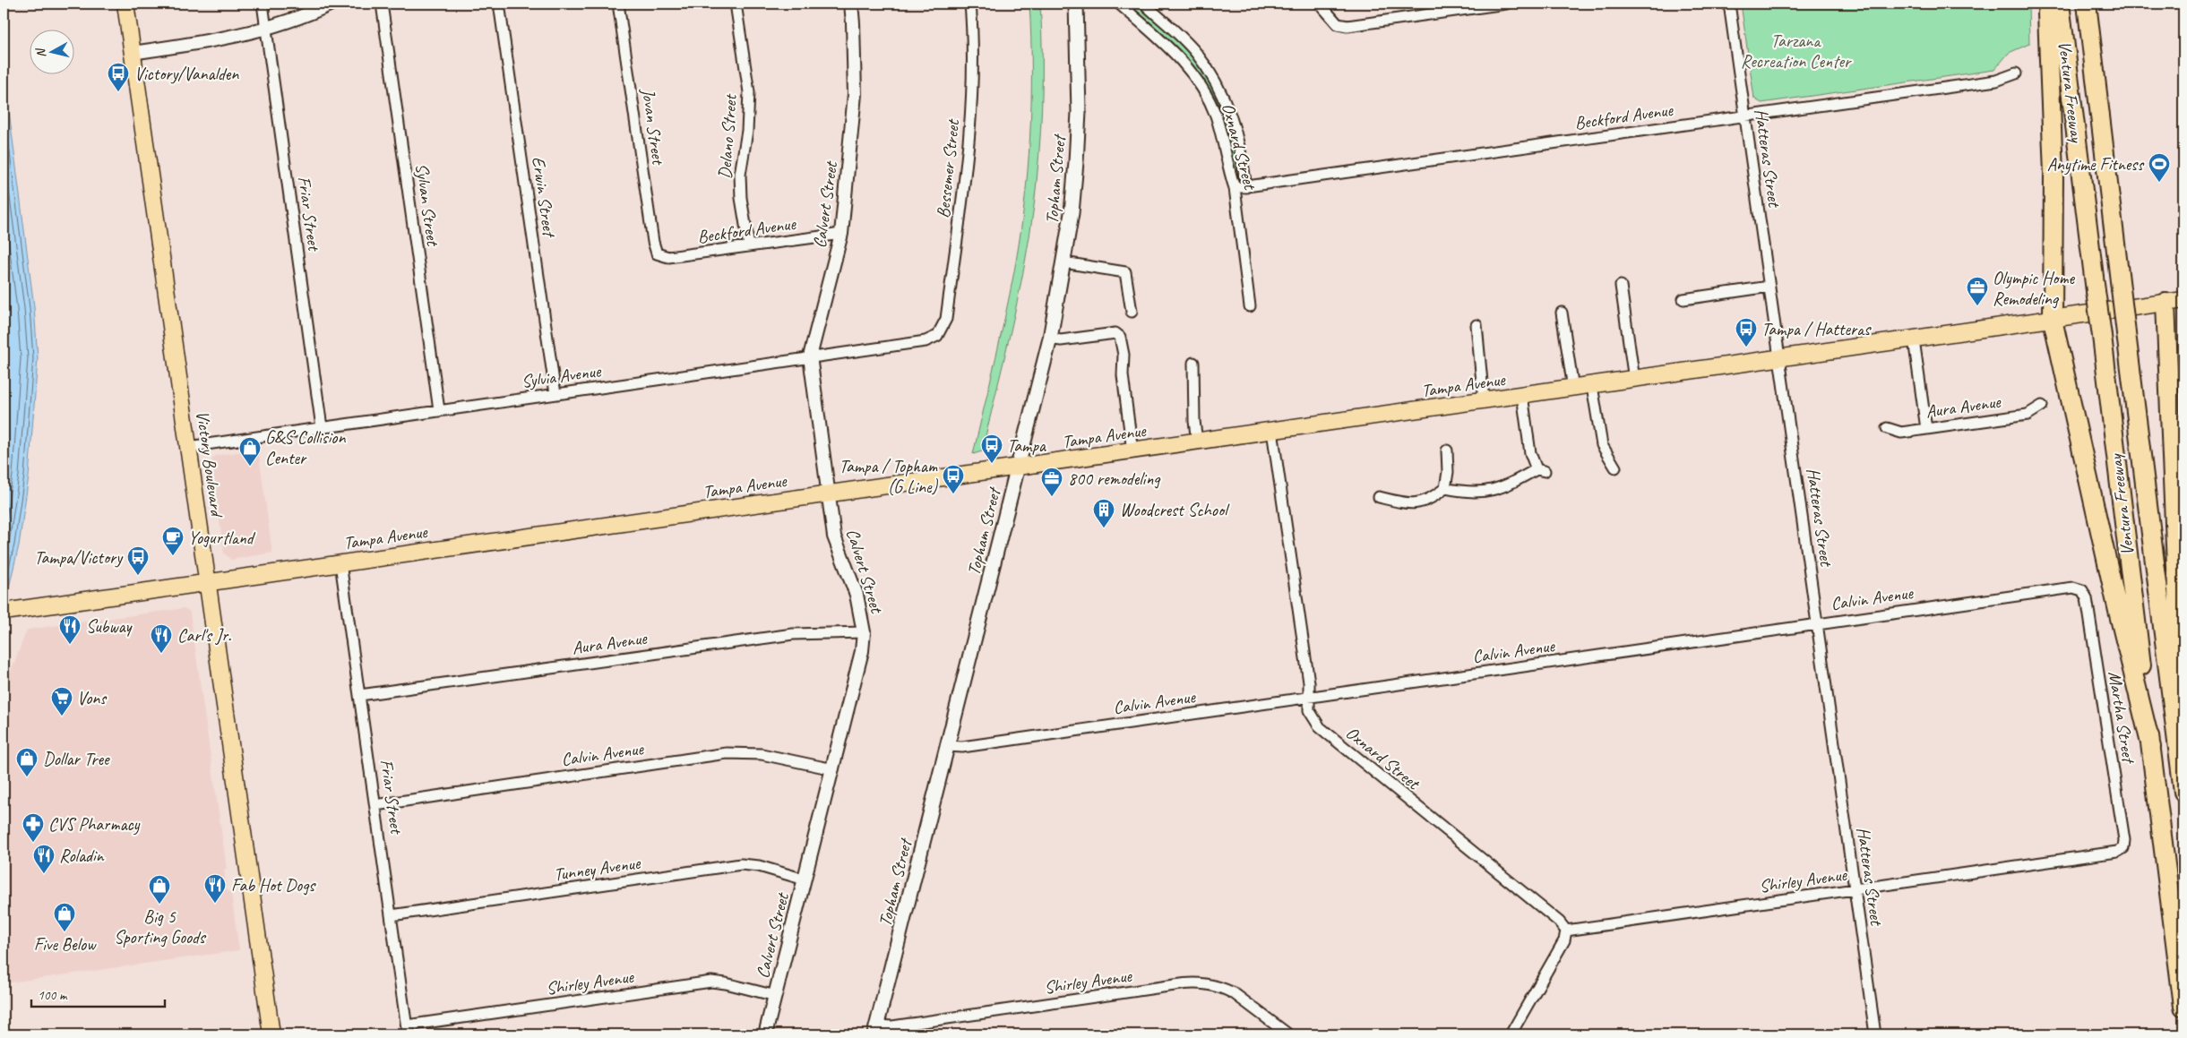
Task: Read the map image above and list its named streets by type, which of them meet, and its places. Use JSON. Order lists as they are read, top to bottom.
{
  "streets": {
    "highway": ["Ventura Freeway"],
    "main road": ["Topham Street", "Tampa Avenue", "Victory Boulevard"],
    "street": [
      "Beckford Avenue",
      "Jovan Street",
      "Delano Street",
      "Oxnard Street",
      "Hatteras Street",
      "Bessemer Street",
      "Erwin Street",
      "Sylvan Street",
      "Calvert Street",
      "Friar Street",
      "Sylvia Avenue",
      "Aura Avenue",
      "Calvin Avenue",
      "Martha Street",
      "Tunney Avenue",
      "Shirley Avenue"
    ]
  },
  "crossings": [
    ["Beckford Avenue", "Jovan Street"],
    ["Beckford Avenue", "Delano Street"],
    ["Beckford Avenue", "Oxnard Street"],
    ["Beckford Avenue", "Hatteras Street"],
    ["Beckford Avenue", "Calvert Street"],
    ["Oxnard Street", "Tampa Avenue"],
    ["Oxnard Street", "Calvin Avenue"],
    ["Oxnard Street", "Shirley Avenue"],
    ["Hatteras Street", "Tampa Avenue"],
    ["Hatteras Street", "Calvin Avenue"],
    ["Hatteras Street", "Shirley Avenue"],
    ["Bessemer Street", "Sylvia Avenue"],
    ["Topham Street", "Tampa Avenue"],
    ["Topham Street", "Calvin Avenue"],
    ["Topham Street", "Shirley Avenue"],
    ["Erwin Street", "Sylvia Avenue"],
    ["Sylvan Street", "Sylvia Avenue"],
    ["Calvert Street", "Sylvia Avenue"],
    ["Calvert Street", "Tampa Avenue"],
    ["Calvert Street", "Aura Avenue"],
    ["Calvert Street", "Calvin Avenue"],
    ["Calvert Street", "Tunney Avenue"],
    ["Calvert Street", "Shirley Avenue"],
    ["Friar Street", "Sylvia Avenue"],
    ["Friar Street", "Tampa Avenue"],
    ["Friar Street", "Aura Avenue"],
    ["Friar Street", "Calvin Avenue"],
    ["Friar Street", "Tunney Avenue"],
    ["Friar Street", "Shirley Avenue"],
    ["Sylvia Avenue", "Victory Boulevard"],
    ["Tampa Avenue", "Victory Boulevard"],
    ["Calvin Avenue", "Martha Street"],
    ["Martha Street", "Shirley Avenue"]
  ],
  "parks": ["Tarzana Recreation Center"],
  "places": {
    "bus stop": [
      "Victory/Vanalden",
      "Tampa / Hatteras",
      "Tampa",
      "Tampa / Topham (G Line)",
      "Tampa/Victory"
    ],
    "sports": ["Anytime Fitness"],
    "office": ["Olympic Home Remodeling", "800 remodeling"],
    "shop": [
      "G&S Collision Center",
      "Dollar Tree",
      "Big 5 Sporting Goods",
      "Five Below"
    ],
    "building": ["Woodcrest School"],
    "cafe": ["Yogurtland"],
    "restaurant": [
      "Subway",
      "Carl's Jr.",
      "Roladin",
      "Fab Hot Dogs"
    ],
    "supermarket": ["Vons"],
    "pharmacy": ["CVS Pharmacy"]
  },
  "scale_bar": "100 m",
  "north": "left"
}
